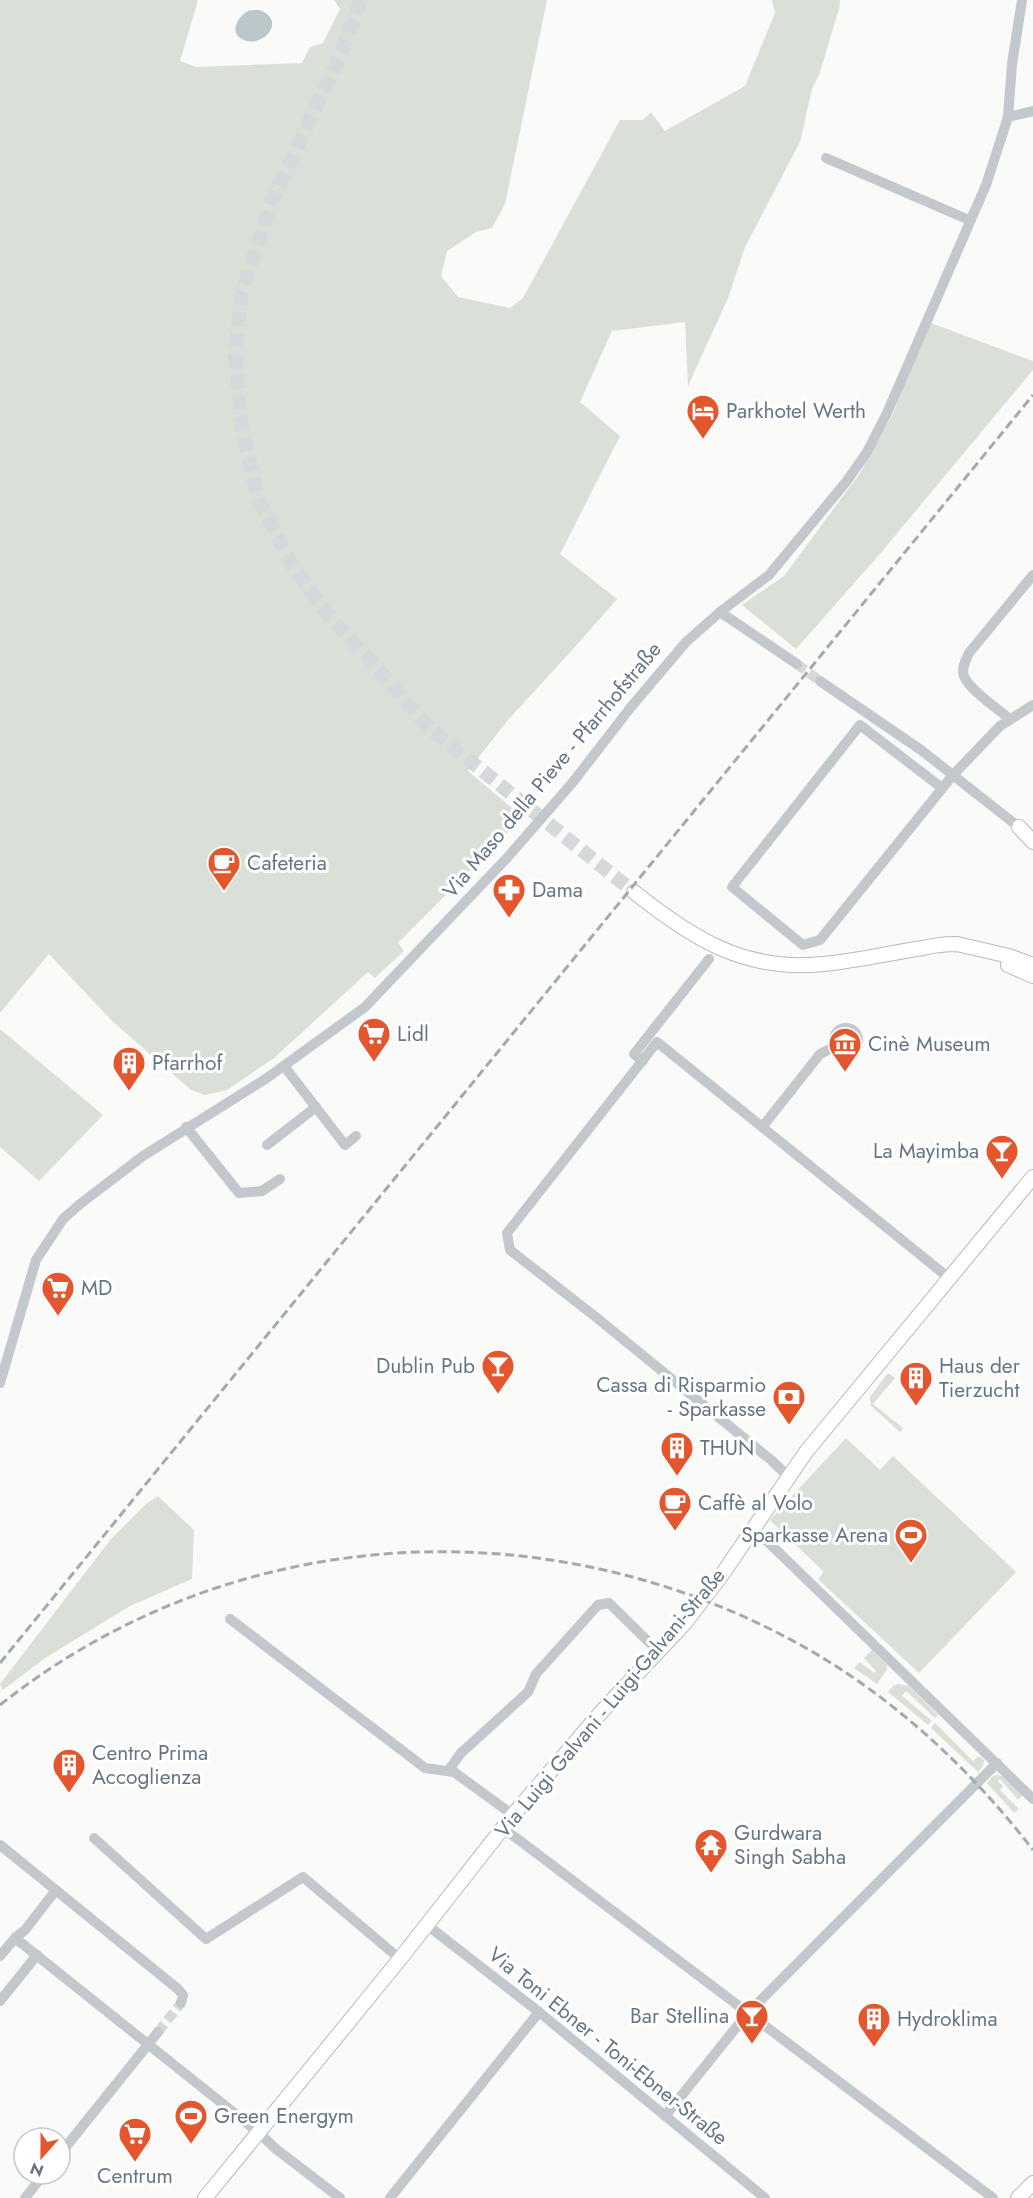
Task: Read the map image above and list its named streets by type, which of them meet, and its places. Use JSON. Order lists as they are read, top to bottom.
{
  "streets": {
    "main road": ["Via Luigi Galvani - Luigi-Galvani-Straße"],
    "street": ["Via Maso della Pieve - Pfarrhofstraße", "Via Toni Ebner - Toni-Ebner-Straße"]
  },
  "crossings": [
    ["Via Luigi Galvani - Luigi-Galvani-Straße", "Via Toni Ebner - Toni-Ebner-Straße"]
  ],
  "places": {
    "hotel": ["Parkhotel Werth"],
    "cafe": ["Cafeteria", "Caffè al Volo"],
    "pharmacy": ["Dama"],
    "supermarket": ["Lidl", "MD", "Centrum"],
    "museum": ["Cinè Museum"],
    "building": [
      "Pfarrhof",
      "Haus der Tierzucht",
      "THUN",
      "Centro Prima Accoglienza",
      "Hydroklima"
    ],
    "bar": ["La Mayimba", "Dublin Pub", "Bar Stellina"],
    "bank": ["Cassa di Risparmio - Sparkasse"],
    "sports": ["Sparkasse Arena", "Green Energym"],
    "temple": ["Gurdwara Singh Sabha"]
  },
  "north": "bottom"
}
